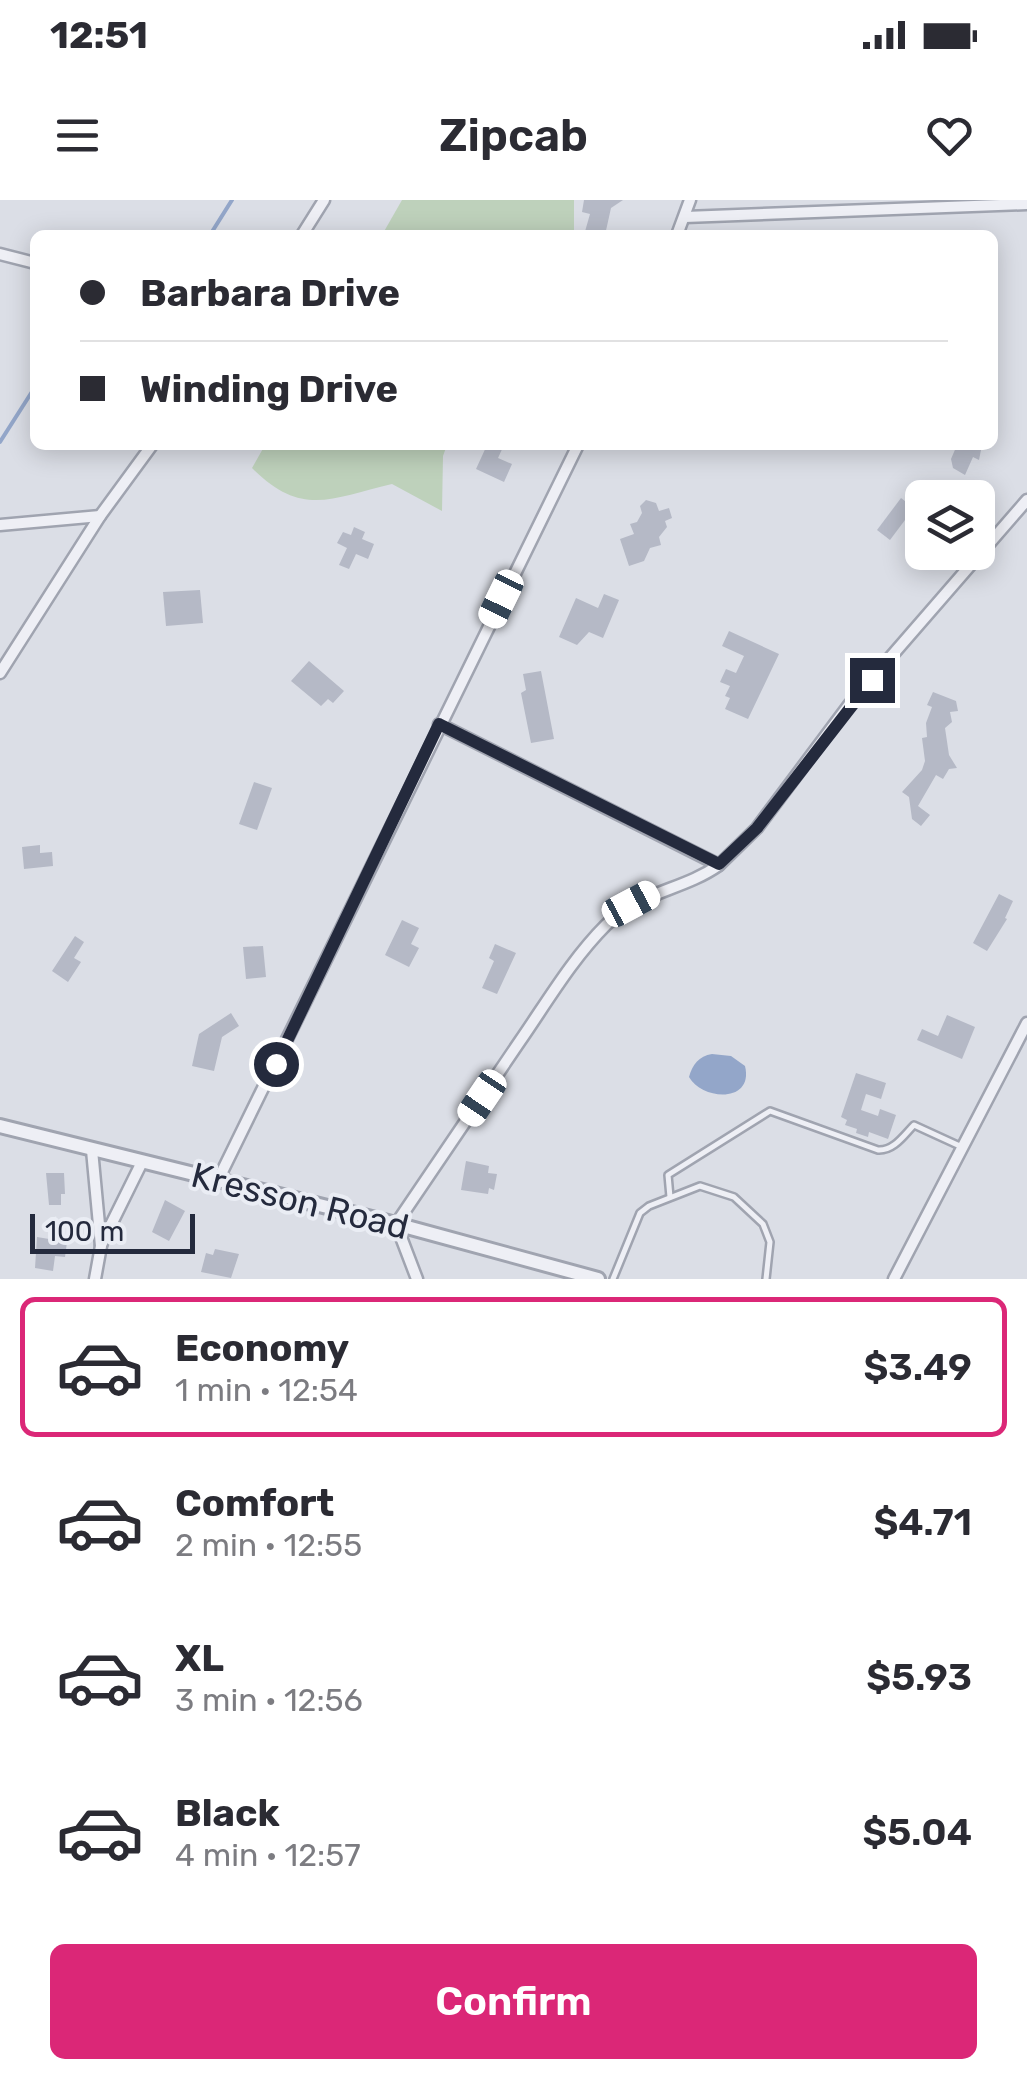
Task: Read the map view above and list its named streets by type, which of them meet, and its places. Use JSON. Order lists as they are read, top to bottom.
{
  "streets": {
    "street": ["Kresson Road"]
  },
  "scale_bar": "100 m",
  "page": {
    "status": "12:51",
    "header": "Zipcab",
    "banner": ["Barbara Drive", "Winding Drive"],
    "scale": "100 m",
    "list": [
      {
        "name": "Economy",
        "note": "1 min · 12:54",
        "value": "$3.49"
      },
      {
        "name": "Comfort",
        "note": "2 min · 12:55",
        "value": "$4.71"
      },
      {
        "name": "XL",
        "note": "3 min · 12:56",
        "value": "$5.93"
      },
      {
        "name": "Black",
        "note": "4 min · 12:57",
        "value": "$5.04"
      }
    ],
    "buttons": "Confirm"
  }
}
